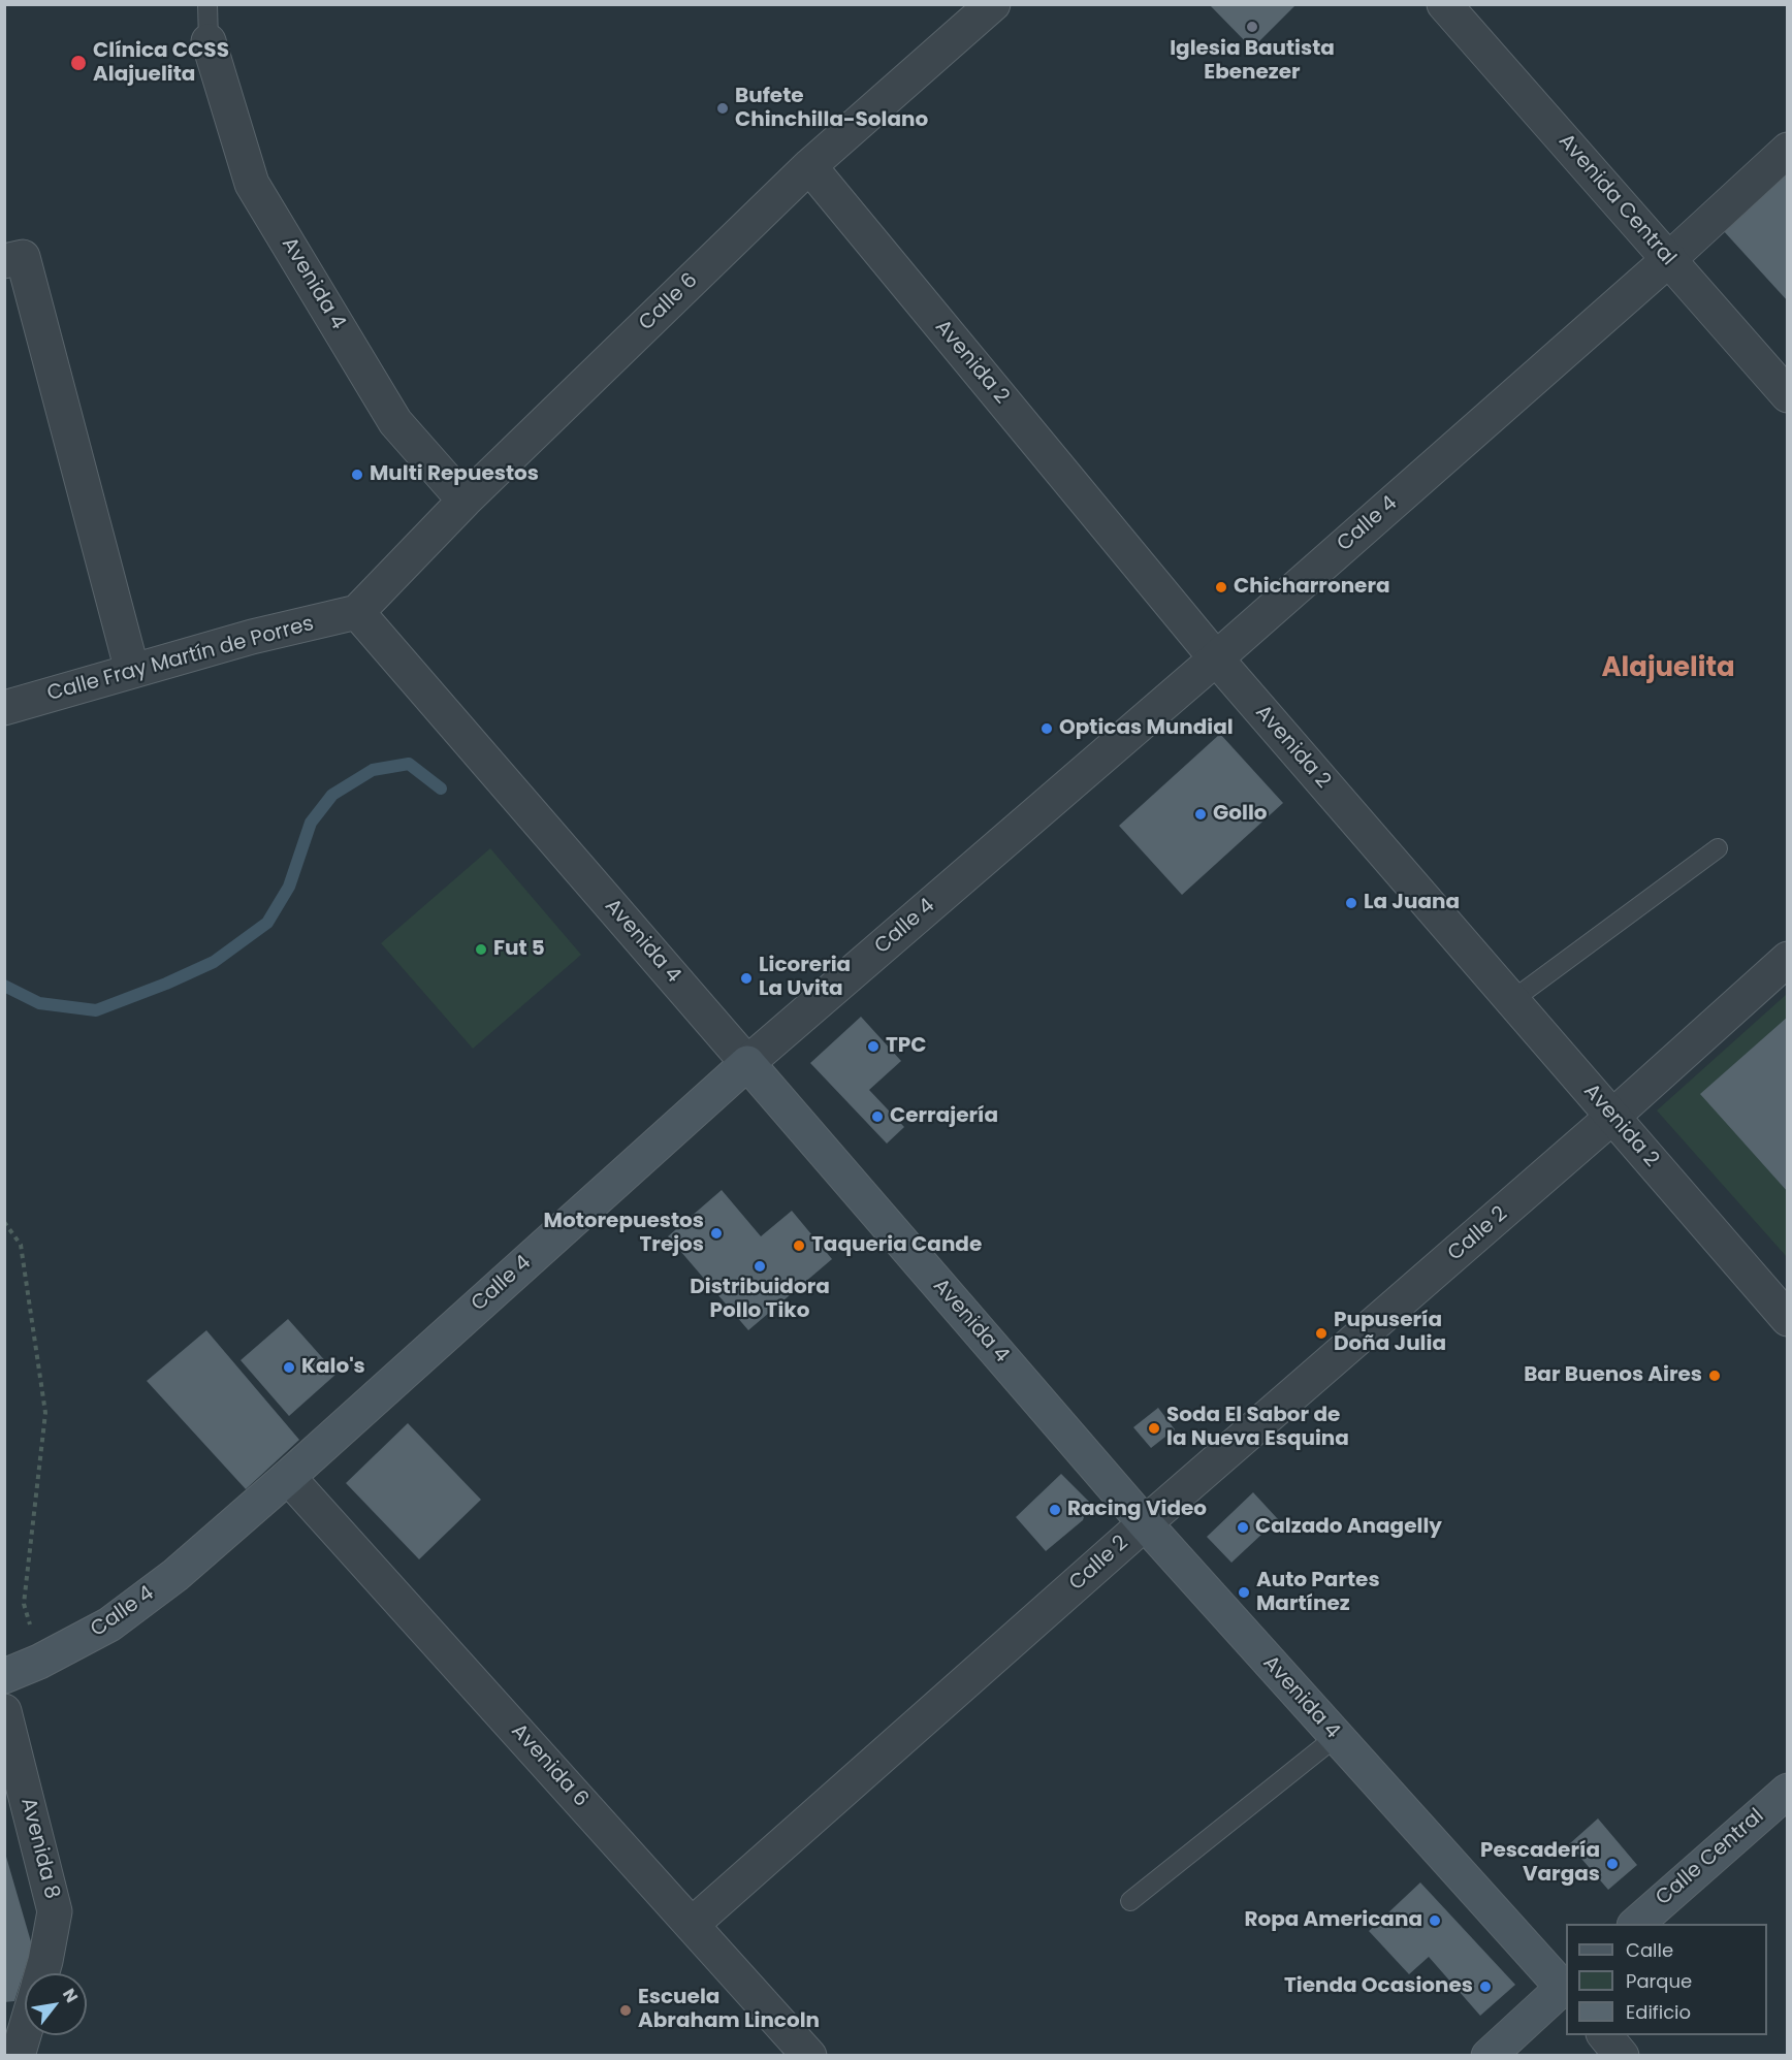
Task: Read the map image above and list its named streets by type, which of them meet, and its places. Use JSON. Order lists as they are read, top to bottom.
{
  "streets": {
    "main road": ["Avenida 4", "Calle 4", "Calle Central"],
    "street": [
      "Avenida Central",
      "Calle 6",
      "Avenida 2",
      "Calle Fray Martín de Porres",
      "Calle 2",
      "Avenida 6",
      "Avenida 8"
    ]
  },
  "crossings": [
    ["Avenida Central", "Calle 4"],
    ["Avenida 4", "Calle 6"],
    ["Avenida 4", "Calle 4"],
    ["Avenida 4", "Calle Fray Martín de Porres"],
    ["Avenida 4", "Calle 2"],
    ["Calle 6", "Avenida 2"],
    ["Calle 6", "Calle Fray Martín de Porres"],
    ["Avenida 2", "Calle 4"],
    ["Avenida 2", "Calle 2"],
    ["Calle 4", "Avenida 6"],
    ["Calle 2", "Avenida 6"]
  ],
  "districts": ["Alajuelita"],
  "places": [
    "Iglesia Bautista Ebenezer",
    "Clínica CCSS Alajuelita",
    "Bufete Chinchilla-Solano",
    "Multi Repuestos",
    "Chicharronera",
    "Opticas Mundial",
    "Gollo",
    "La Juana",
    "Fut 5",
    "Licoreria La Uvita",
    "TPC",
    "Cerrajería",
    "Motorepuestos Trejos",
    "Taqueria Cande",
    "Distribuidora Pollo Tiko",
    "Pupusería Doña Julia",
    "Kalo's",
    "Bar Buenos Aires",
    "Soda El Sabor de la Nueva Esquina",
    "Racing Video",
    "Calzado Anagelly",
    "Auto Partes Martínez",
    "Pescadería Vargas",
    "Ropa Americana",
    "Tienda Ocasiones",
    "Escuela Abraham Lincoln"
  ],
  "legend": ["Calle", "Parque", "Edificio"],
  "north": "top right"
}
